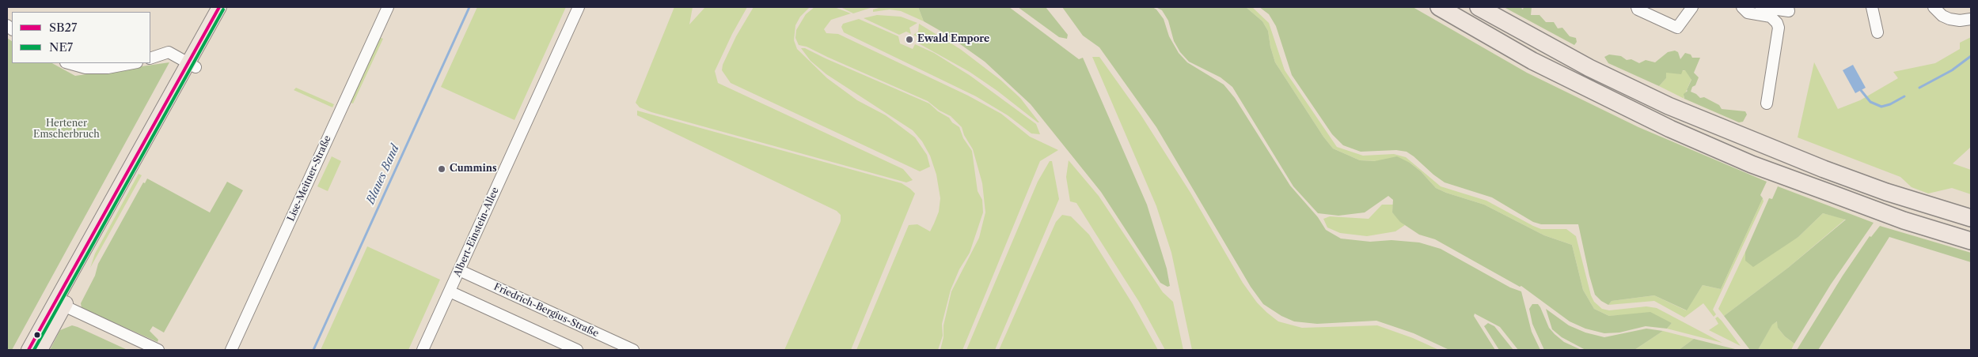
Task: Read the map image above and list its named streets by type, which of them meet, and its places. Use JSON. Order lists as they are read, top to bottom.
{
  "streets": {
    "street": ["Lise-Meitner-Straße", "Albert-Einstein-Allee", "Friedrich-Bergius-Straße"]
  },
  "crossings": [
    ["Albert-Einstein-Allee", "Friedrich-Bergius-Straße"]
  ],
  "water": ["Blaues Band"],
  "parks": ["Hertener Emscherbruch"],
  "places": ["Ewald Empore", "Cummins"],
  "lines": ["transit line SB27", "transit line NE7"],
  "legend": ["SB27", "NE7"]
}
